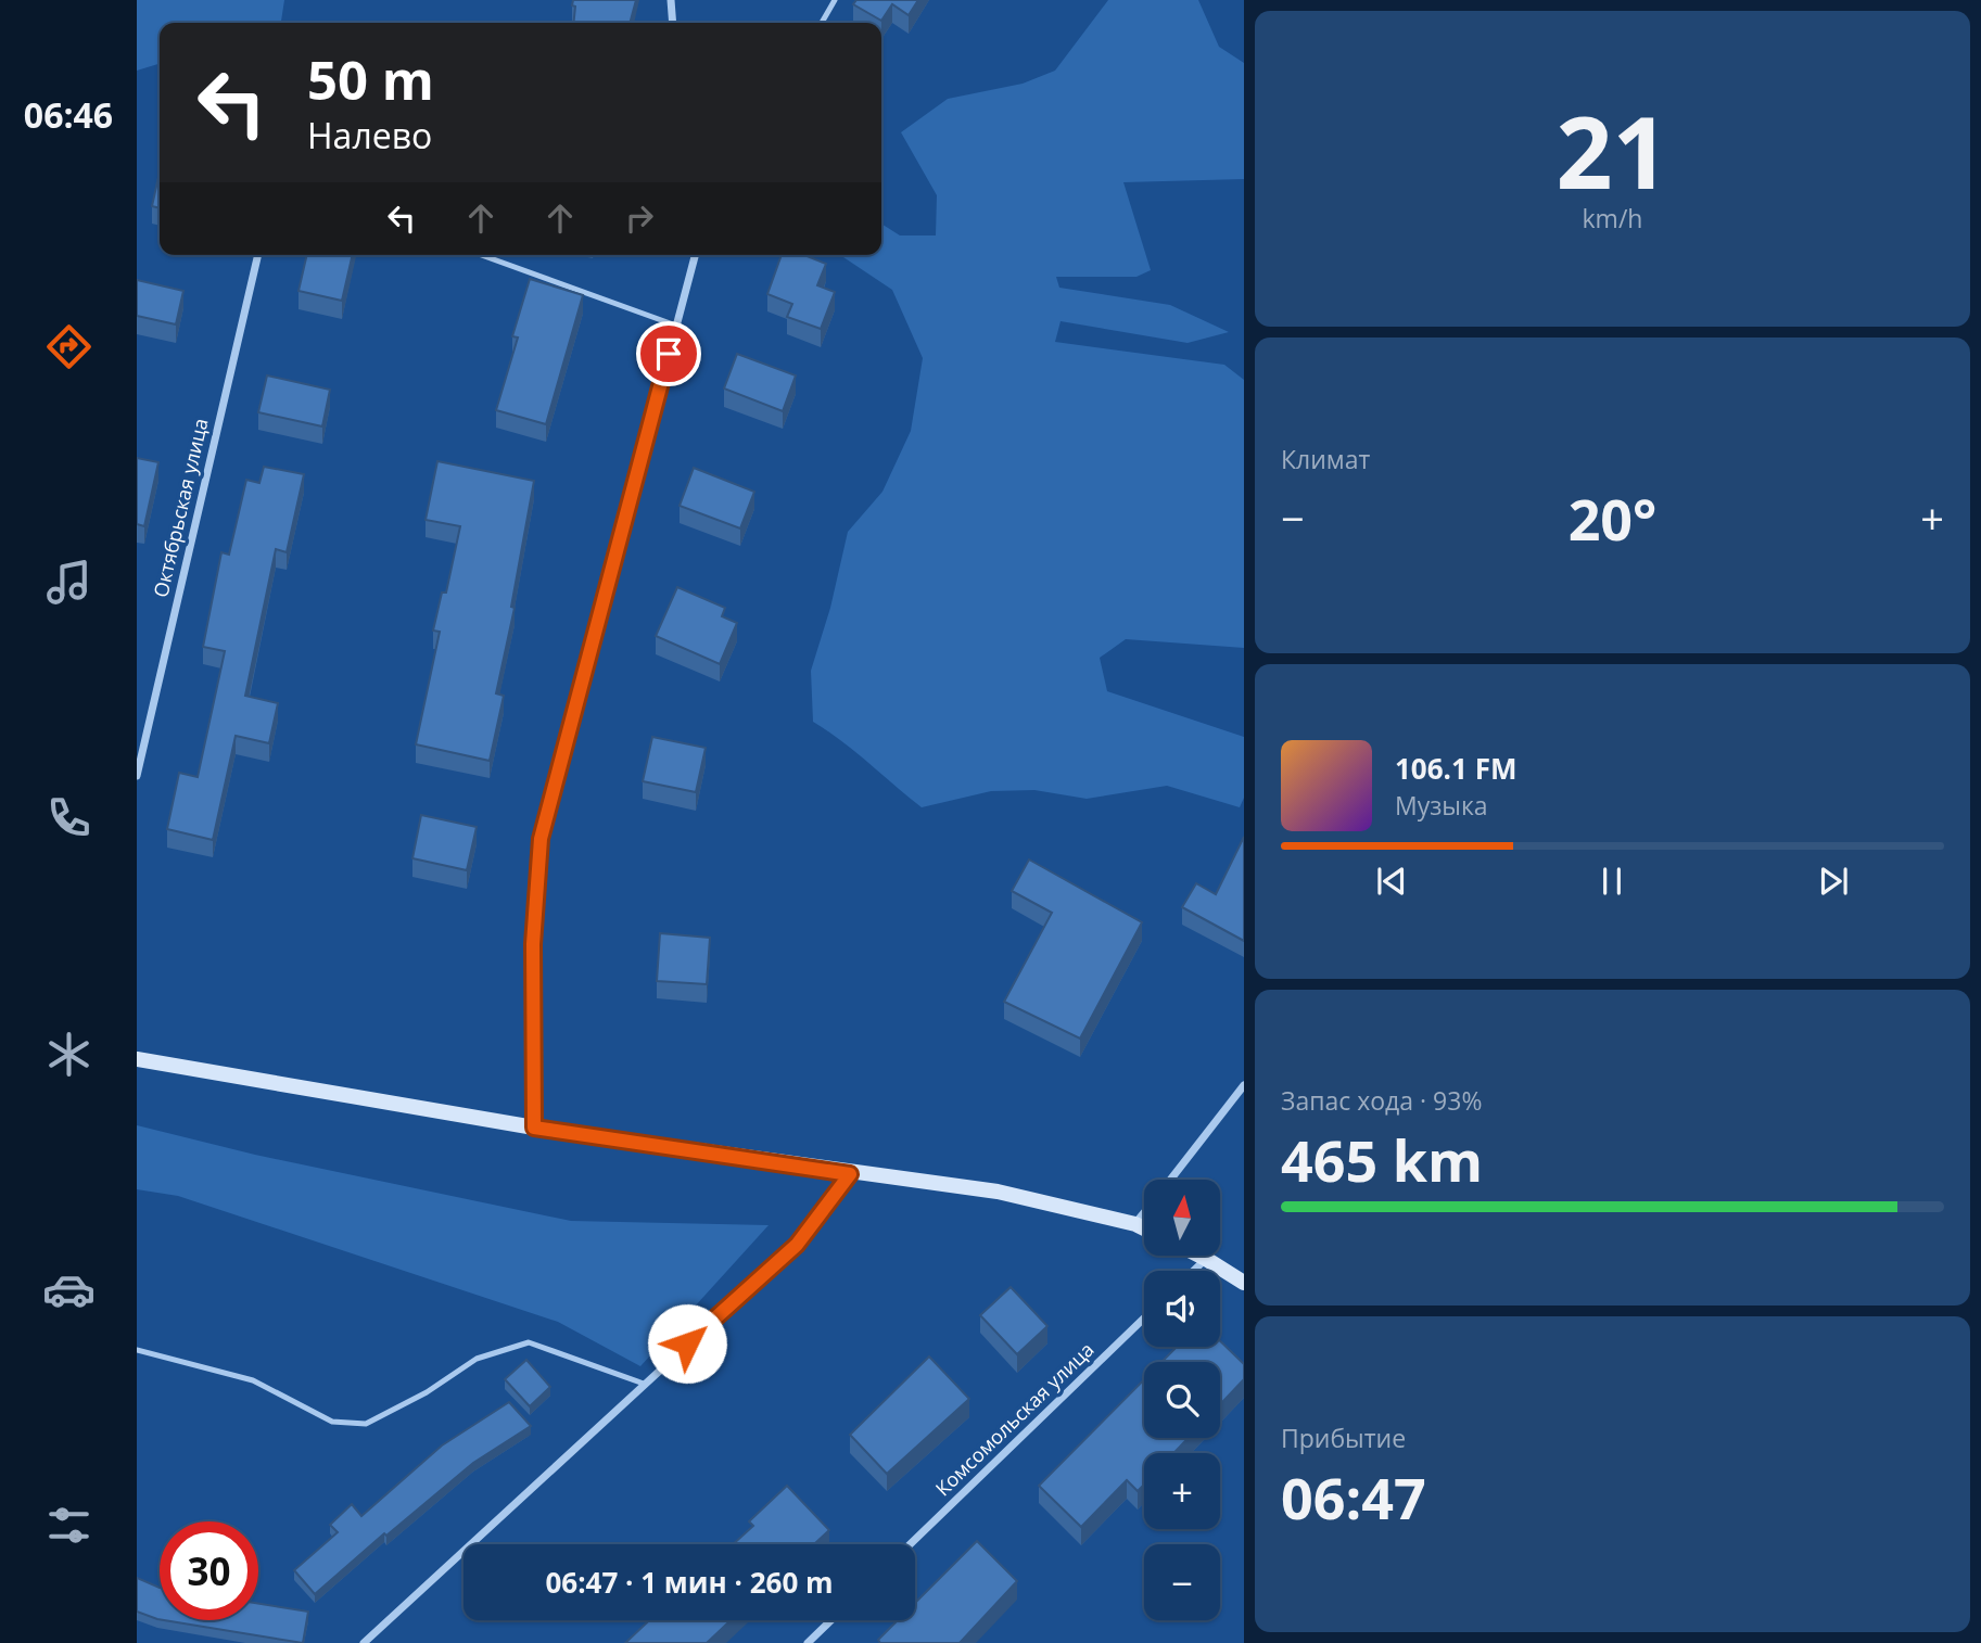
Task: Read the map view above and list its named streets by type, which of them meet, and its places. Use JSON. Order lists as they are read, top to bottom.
{
  "streets": {
    "street": ["Октябрьская улица", "Комсомольская улица"]
  },
  "north": "top",
  "page": {
    "tabs": "06:46",
    "tile": [
      ["21", "km/h"],
      "Климат",
      ["Запас хода · 93%", "465 km"],
      ["Прибытие", "06:47"]
    ],
    "turn": ["50 m", "Налево"],
    "heat": ["−", "20°", "+"],
    "song": ["106.1 FM", "Музыка"],
    "map_buttons": ["+", "−"],
    "limit": "30",
    "trip": "06:47 · 1 мин · 260 m"
  }
}
